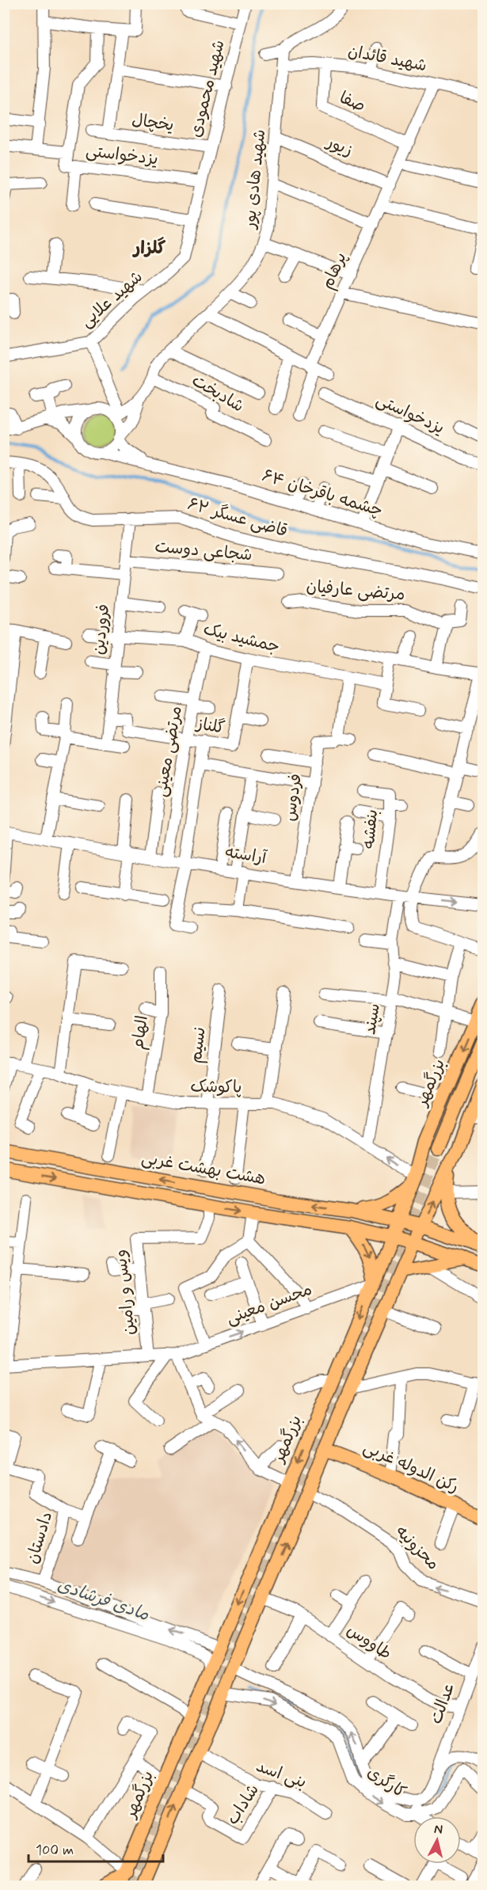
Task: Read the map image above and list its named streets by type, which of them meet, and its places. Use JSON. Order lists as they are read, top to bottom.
{
  "streets": {
    "main road": ["بزرگمهر", "هشت بهشت غربی", "رکن الدوله غربی"],
    "street": [
      "شهید قائدان",
      "شهید محمودی",
      "صفا",
      "یخچال",
      "زیور",
      "یزدخواستی",
      "شهید هادی پور",
      "پرهام",
      "شهید علایی",
      "شادبخت",
      "چشمه باقرخان ۶۴",
      "قاضی عسگر ۶۲",
      "شجاعی دوست",
      "مرتضی عارفیان",
      "فروردین",
      "جمشید بیک",
      "گلناز",
      "مرتضی معینی",
      "فردوس",
      "بنفشه",
      "آراسته",
      "سپند",
      "الهام",
      "نسیم",
      "پاکوشک",
      "ویس و رامین",
      "محسن معینی",
      "دادستان",
      "محزونیه",
      "طاووس",
      "عدالت",
      "بنی اسد",
      "کارگری",
      "شاداب"
    ]
  },
  "crossings": [
    ["شهید قائدان", "صفا"],
    ["شهید قائدان", "شهید هادی پور"],
    ["شهید قائدان", "پرهام"],
    ["شهید محمودی", "یخچال"],
    ["شهید محمودی", "یزدخواستی"],
    ["شهید محمودی", "شهید علایی"],
    ["صفا", "پرهام"],
    ["زیور", "شهید هادی پور"],
    ["زیور", "پرهام"],
    ["یزدخواستی", "شهید علایی"],
    ["شهید هادی پور", "شادبخت"],
    ["قاضی عسگر ۶۲", "فروردین"],
    ["شجاعی دوست", "فروردین"],
    ["فروردین", "جمشید بیک"],
    ["فروردین", "گلناز"],
    ["جمشید بیک", "مرتضی معینی"],
    ["گلناز", "مرتضی معینی"],
    ["مرتضی معینی", "آراسته"],
    ["فردوس", "آراسته"],
    ["بنفشه", "آراسته"],
    ["آراسته", "سپند"],
    ["سپند", "پاکوشک"],
    ["الهام", "پاکوشک"],
    ["نسیم", "پاکوشک"],
    ["بزرگمهر", "پاکوشک"],
    ["بزرگمهر", "هشت بهشت غربی"],
    ["بزرگمهر", "محسن معینی"],
    ["هشت بهشت غربی", "ویس و رامین"],
    ["ویس و رامین", "محسن معینی"],
    ["طاووس", "عدالت"],
    ["عدالت", "کارگری"],
    ["بنی اسد", "شاداب"]
  ],
  "one_way": ["محزونیه"],
  "districts": ["گلزار"],
  "water": ["مادی فرشادی"],
  "scale_bar": "100 m",
  "north": "top"
}
